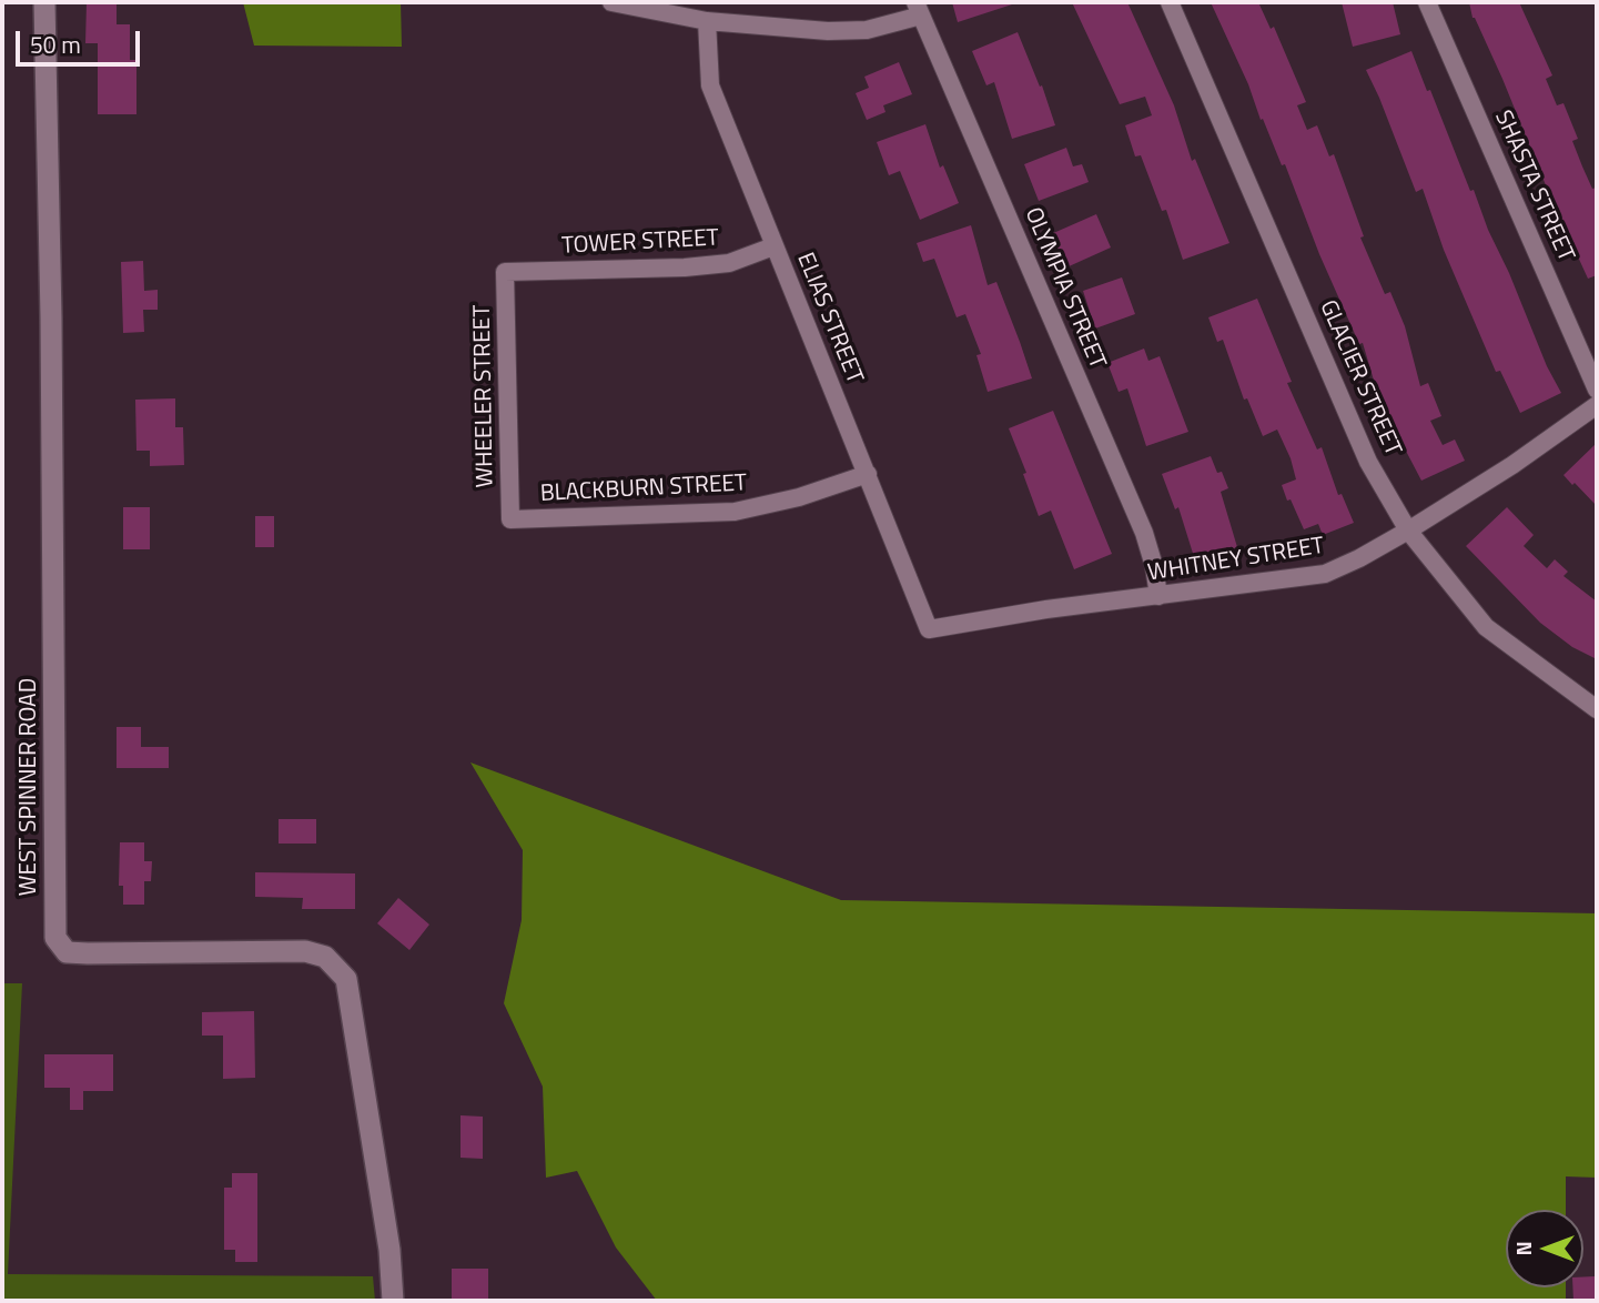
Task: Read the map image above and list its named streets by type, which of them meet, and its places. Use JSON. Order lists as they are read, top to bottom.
{
  "streets": {
    "street": [
      "SHASTA STREET",
      "TOWER STREET",
      "OLYMPIA STREET",
      "ELIAS STREET",
      "GLACIER STREET",
      "WHEELER STREET",
      "BLACKBURN STREET",
      "WHITNEY STREET",
      "WEST SPINNER ROAD"
    ]
  },
  "crossings": [
    ["TOWER STREET", "ELIAS STREET"],
    ["TOWER STREET", "WHEELER STREET"],
    ["OLYMPIA STREET", "WHITNEY STREET"],
    ["ELIAS STREET", "BLACKBURN STREET"],
    ["ELIAS STREET", "WHITNEY STREET"],
    ["GLACIER STREET", "WHITNEY STREET"],
    ["WHEELER STREET", "BLACKBURN STREET"]
  ],
  "scale_bar": "50 m",
  "north": "left"
}
